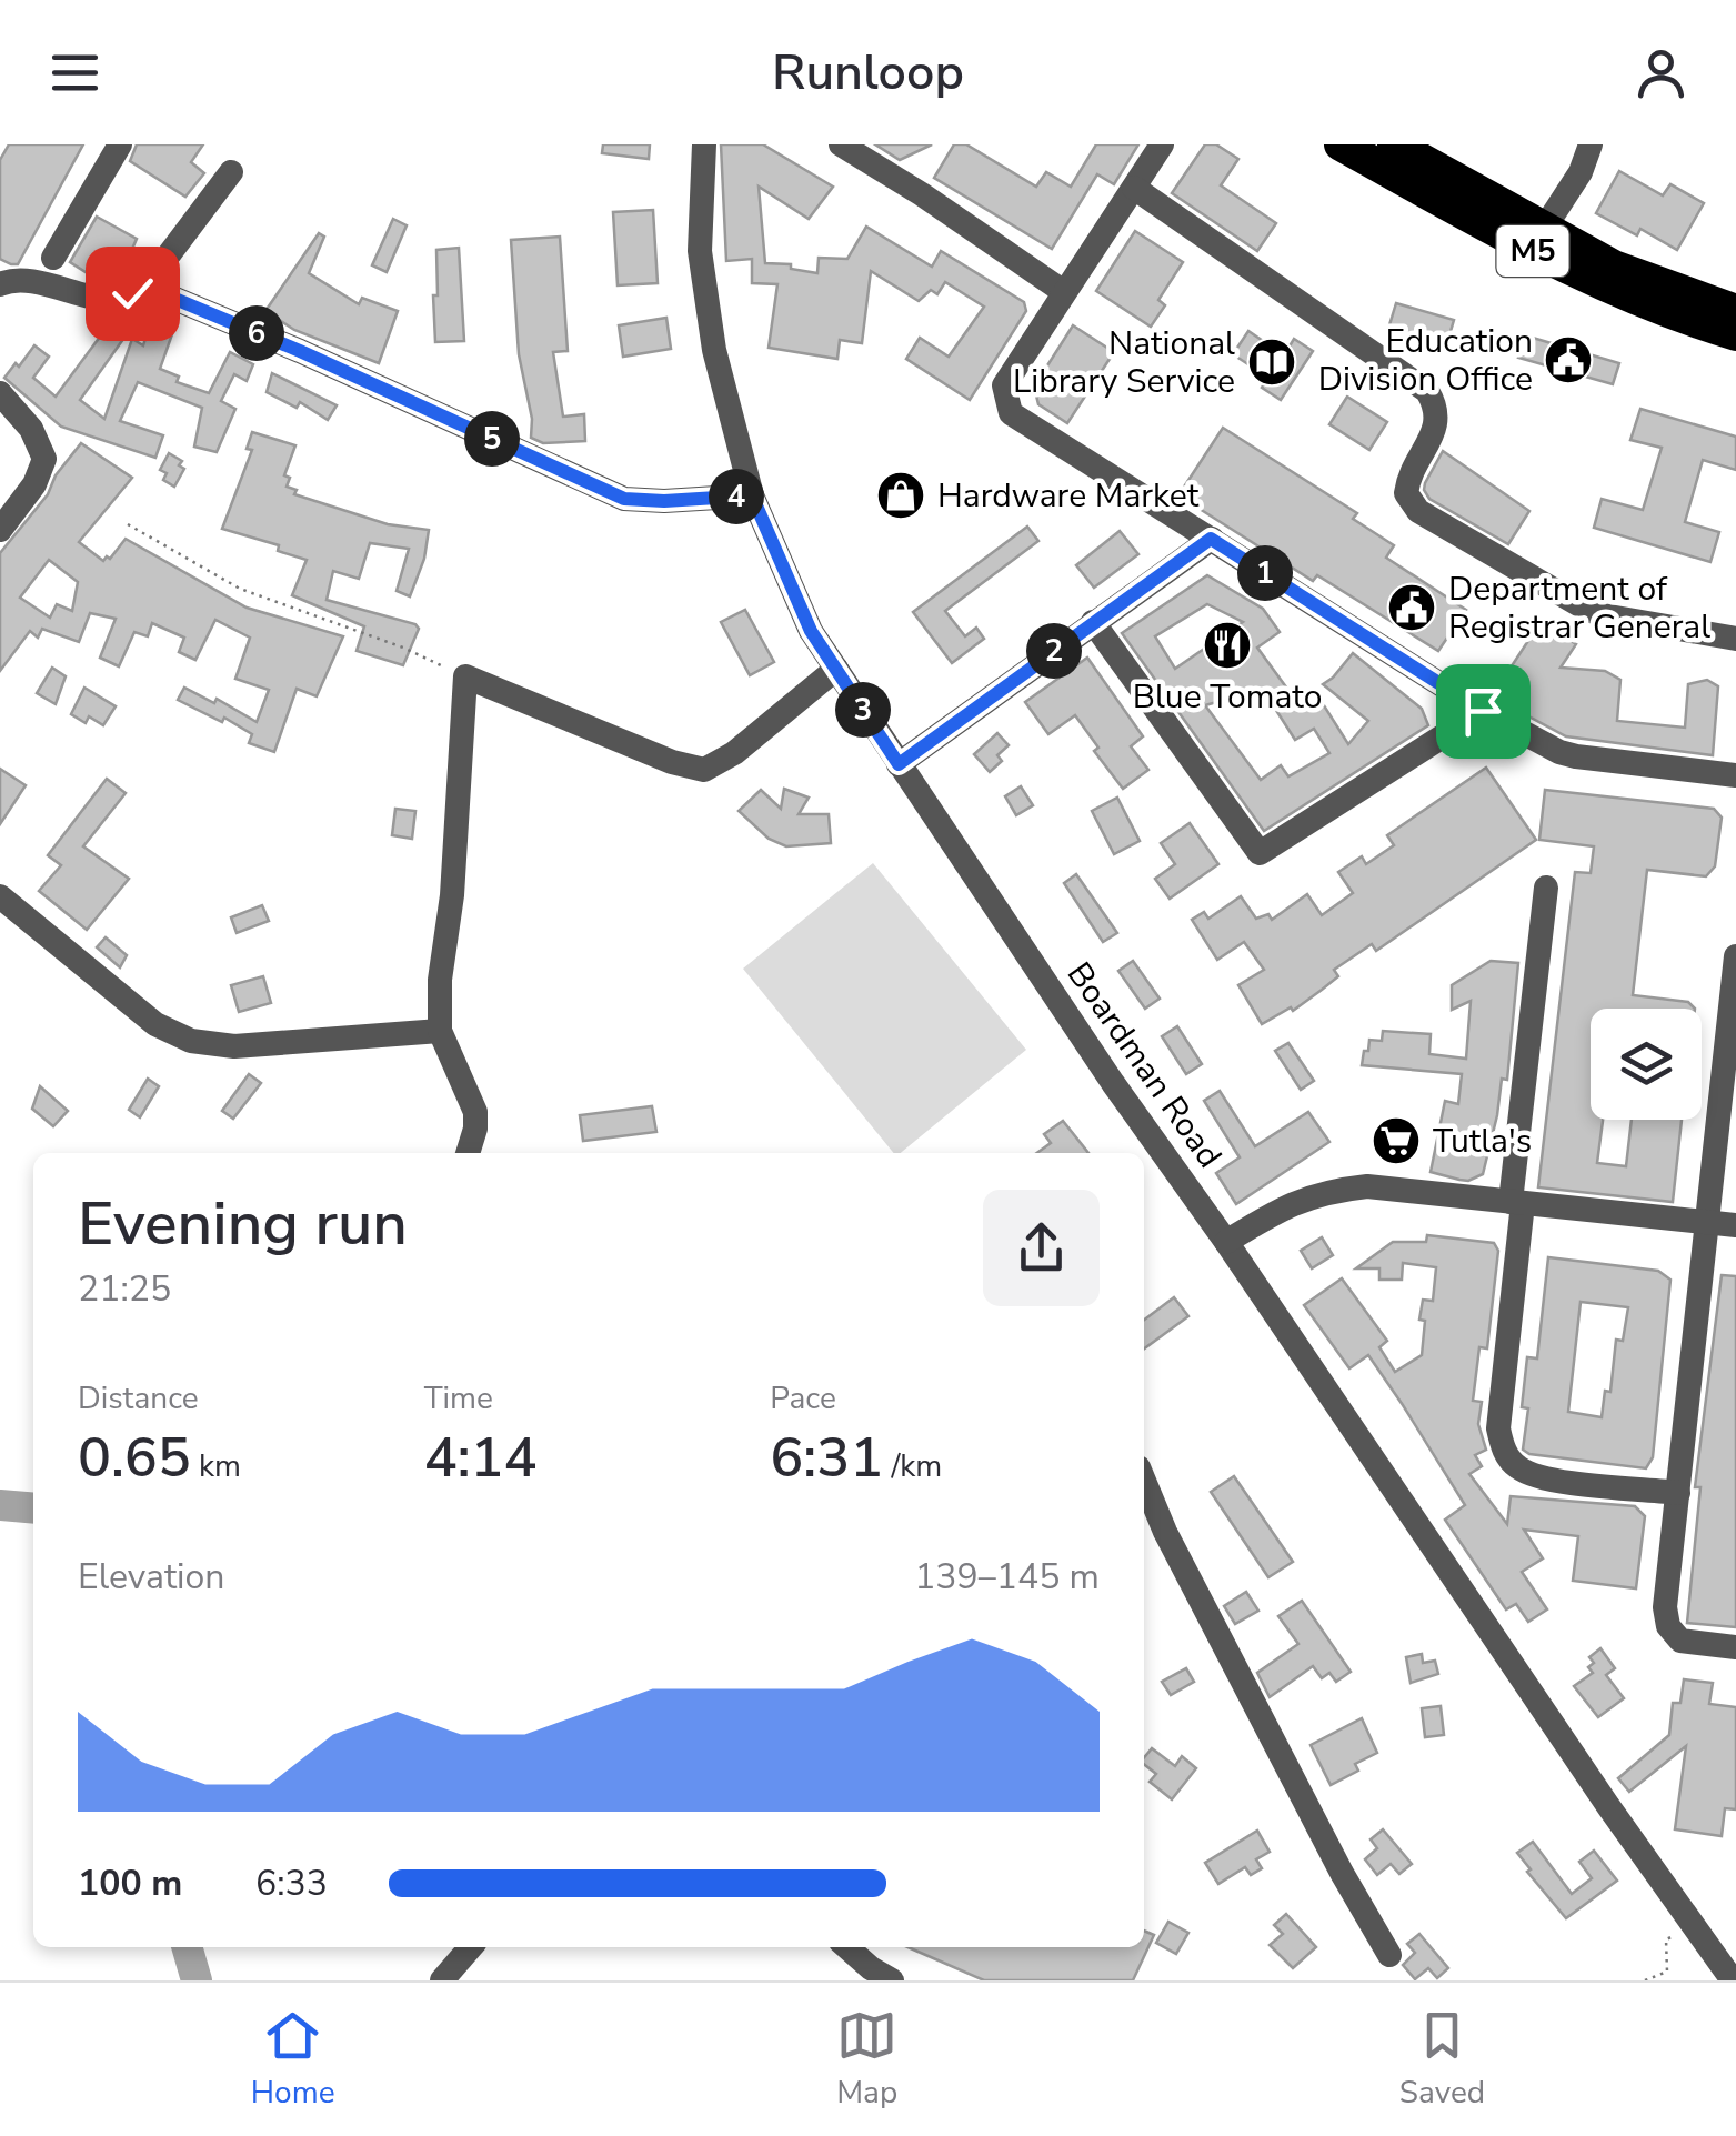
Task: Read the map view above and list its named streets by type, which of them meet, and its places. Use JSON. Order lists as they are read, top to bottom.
{
  "streets": {
    "highway": ["M5"],
    "street": ["Boardman Road"]
  },
  "places": {
    "public building": ["Education Division Office", "Department of Registrar General"],
    "library": ["National Library Service"],
    "shop": ["Hardware Market"],
    "restaurant": ["Blue Tomato"],
    "supermarket": ["Tutla's"]
  },
  "page": {
    "header": "Runloop",
    "pins": [
      "6",
      "5",
      "4",
      "1",
      "2",
      "3"
    ],
    "heading": ["Evening run", "21:25"],
    "stats": [
      ["Distance", "0.65 km"],
      ["Time", "4:14"],
      ["Pace", "6:31 /km"]
    ],
    "chart": ["Elevation", "139–145 m"],
    "list": [
      {
        "name": "100 m",
        "note": "6:33"
      }
    ],
    "tabs": ["Home", "Map", "Saved"]
  }
}
